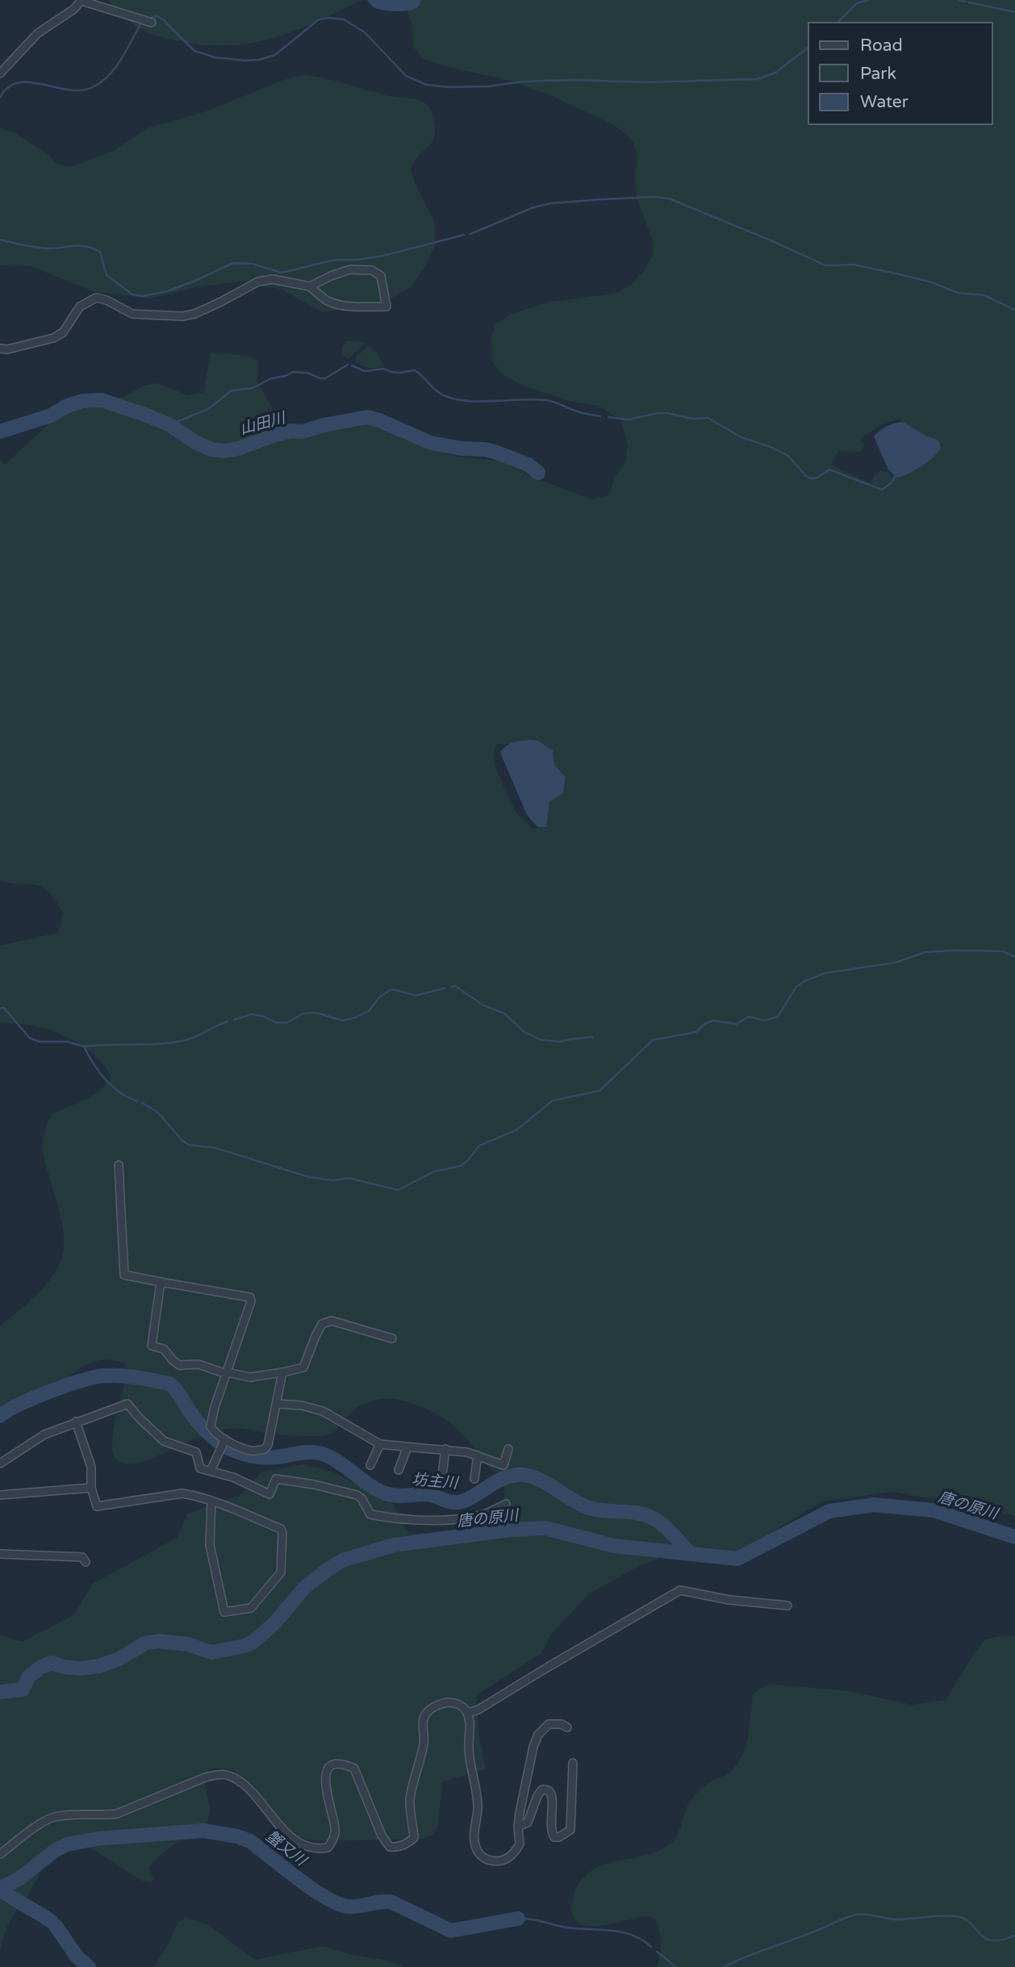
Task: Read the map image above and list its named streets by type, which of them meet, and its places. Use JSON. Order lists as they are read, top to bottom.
{
  "water": [
    "山田川",
    "坊主川",
    "唐の原川",
    "蟹又川"
  ],
  "legend": ["Road", "Park", "Water"]
}
